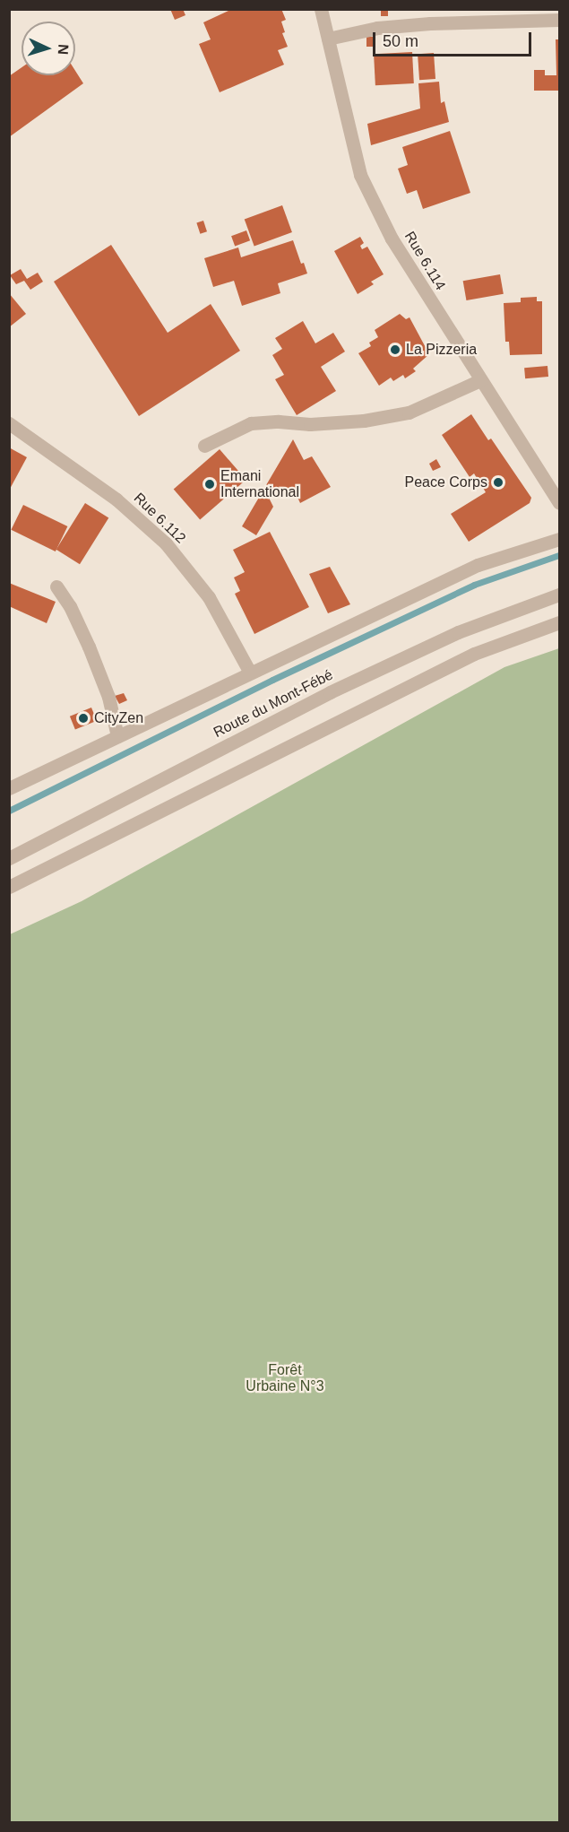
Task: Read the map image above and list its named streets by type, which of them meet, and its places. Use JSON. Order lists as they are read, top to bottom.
{
  "streets": {
    "street": ["Rue 6.114", "Rue 6.112", "Route du Mont-Fébé"]
  },
  "parks": ["Forêt Urbaine N°3"],
  "places": [
    "La Pizzeria",
    "Peace Corps",
    "Emani International",
    "CityZen"
  ],
  "scale_bar": "50 m",
  "north": "right"
}
